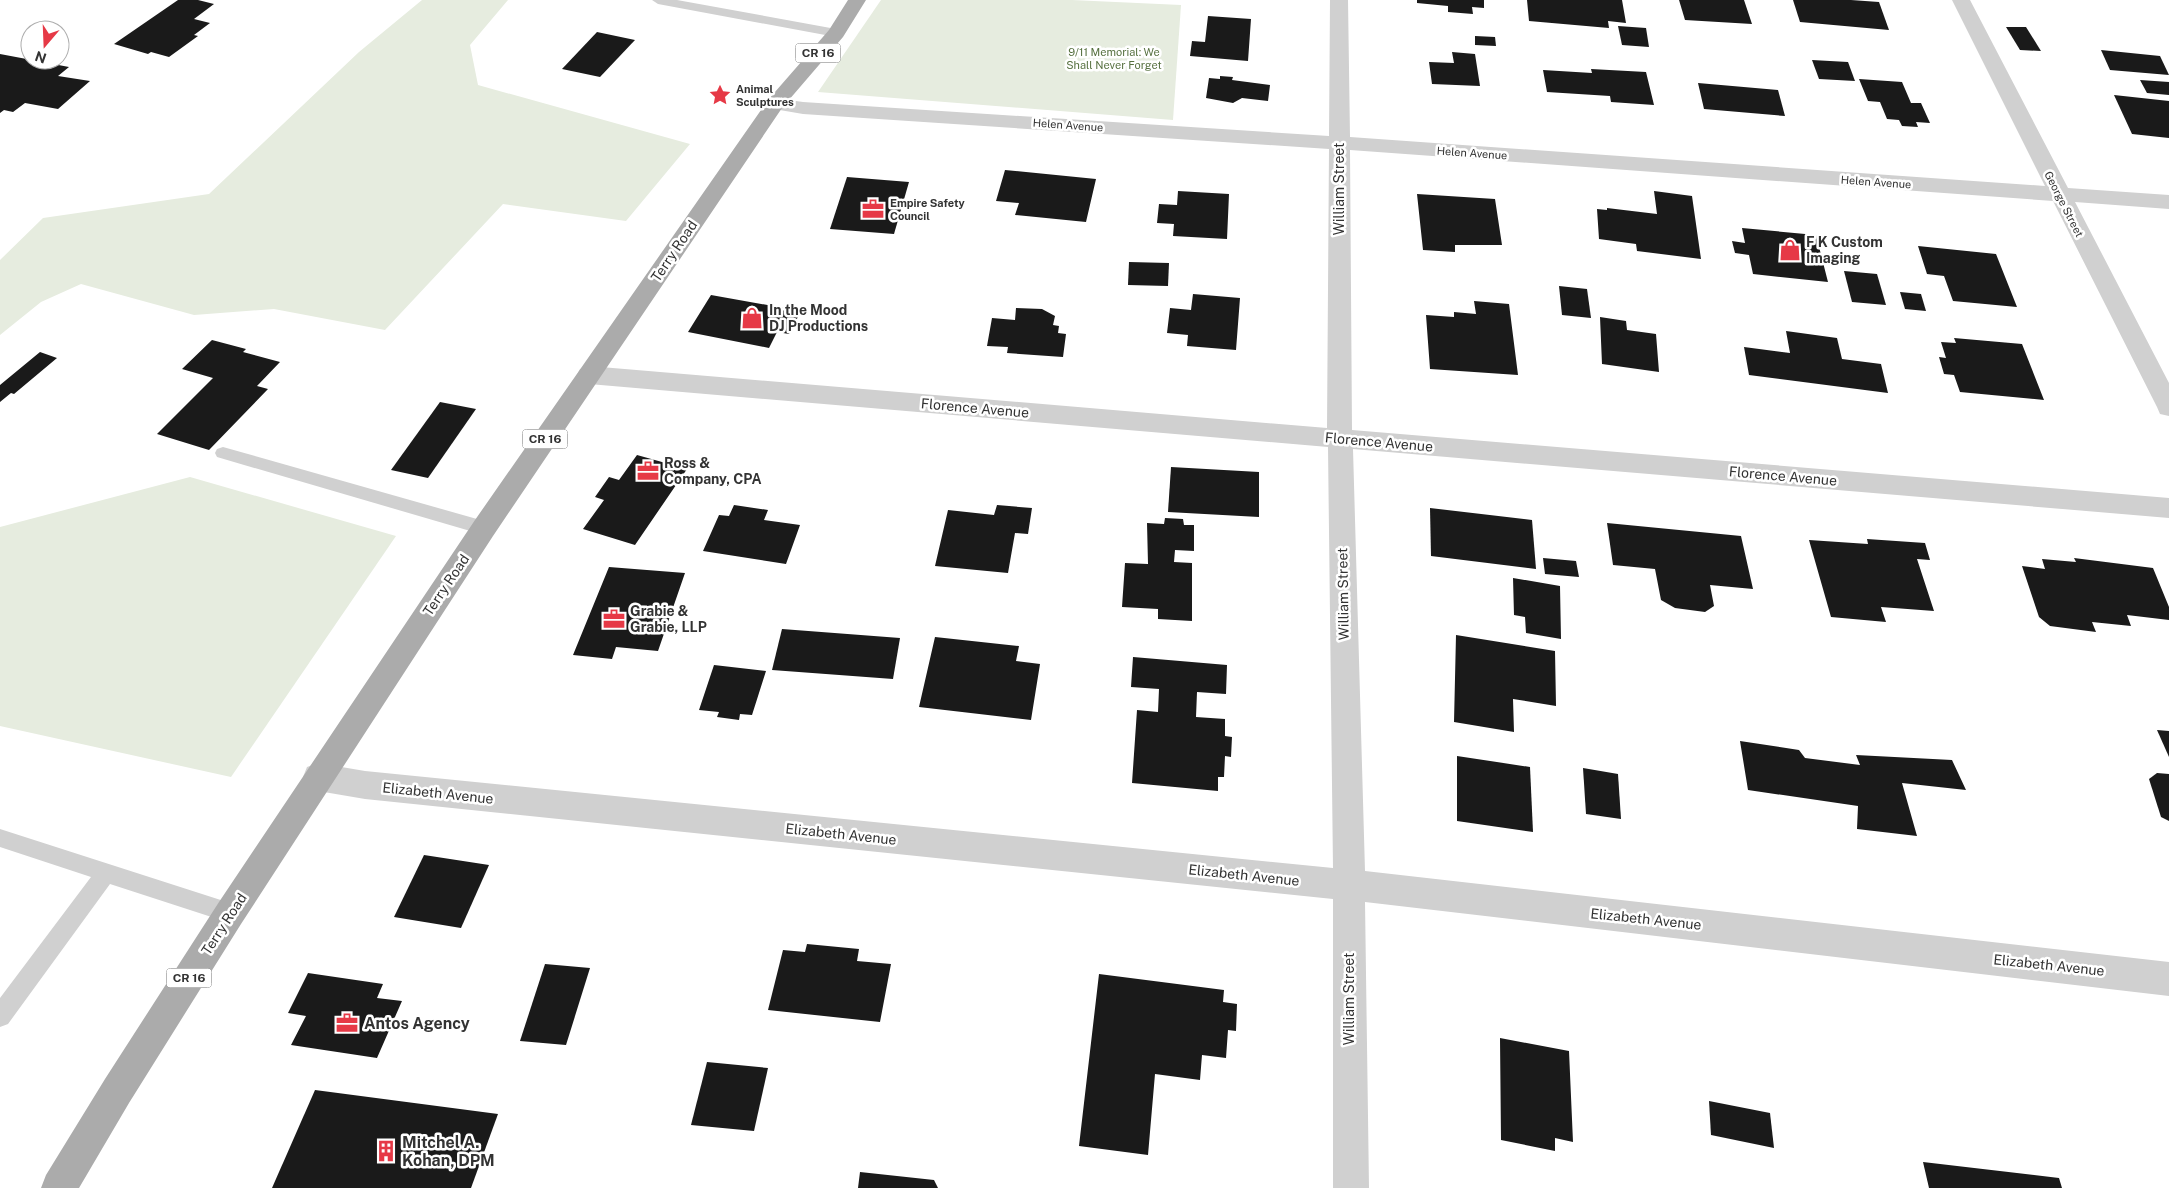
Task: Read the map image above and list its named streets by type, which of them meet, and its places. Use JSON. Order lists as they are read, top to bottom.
{
  "streets": {
    "main road": ["CR 16", "Terry Road"],
    "street": [
      "Helen Avenue",
      "William Street",
      "George Street",
      "Florence Avenue",
      "Elizabeth Avenue"
    ]
  },
  "crossings": [
    ["Helen Avenue", "William Street"],
    ["Helen Avenue", "George Street"],
    ["Helen Avenue", "Terry Road"],
    ["William Street", "Florence Avenue"],
    ["William Street", "Elizabeth Avenue"],
    ["Terry Road", "Florence Avenue"],
    ["Terry Road", "Elizabeth Avenue"]
  ],
  "parks": ["9/11 Memorial: We Shall Never Forget"],
  "places": {
    "place": ["Animal Sculptures"],
    "office": [
      "Empire Safety Council",
      "Ross & Company, CPA",
      "Grabie & Grabie, LLP",
      "Antos Agency"
    ],
    "shop": ["F K Custom Imaging", "In the Mood DJ Productions"],
    "building": ["Mitchel A. Kohan, DPM"]
  },
  "north": "bottom"
}
